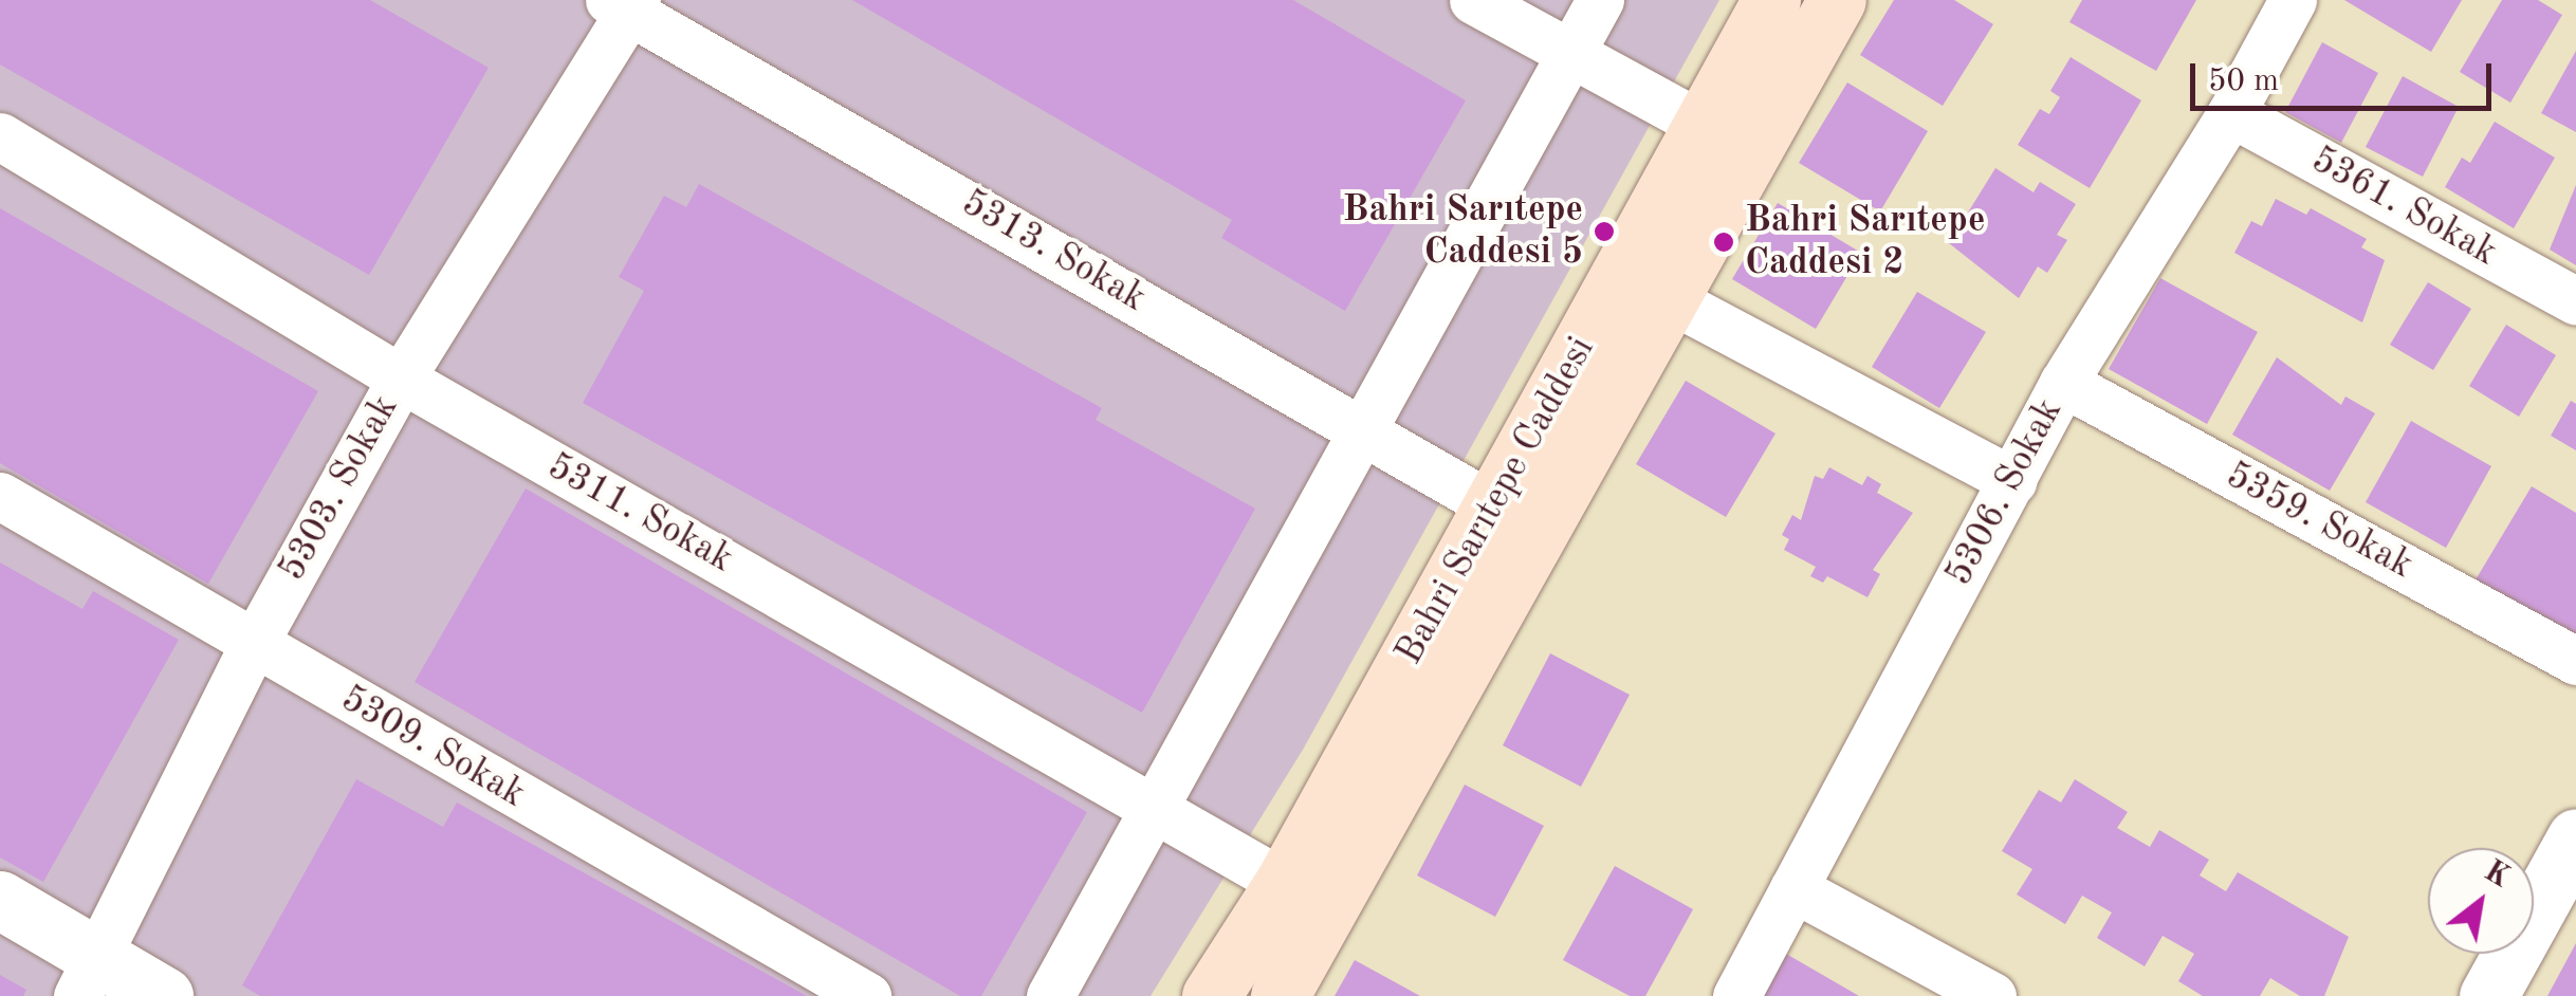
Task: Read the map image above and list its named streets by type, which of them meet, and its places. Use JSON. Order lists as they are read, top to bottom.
{
  "streets": {
    "main road": ["Bahri Sarıtepe Caddesi"],
    "street": [
      "5361. Sokak",
      "5313. Sokak",
      "5303. Sokak",
      "5306. Sokak",
      "5311. Sokak",
      "5359. Sokak",
      "5309. Sokak"
    ]
  },
  "crossings": [
    ["5361. Sokak", "5306. Sokak"],
    ["5313. Sokak", "5303. Sokak"],
    ["5313. Sokak", "Bahri Sarıtepe Caddesi"],
    ["5303. Sokak", "5311. Sokak"],
    ["5303. Sokak", "5309. Sokak"],
    ["5306. Sokak", "5359. Sokak"],
    ["Bahri Sarıtepe Caddesi", "5311. Sokak"]
  ],
  "places": ["Bahri Sarıtepe Caddesi 5", "Bahri Sarıtepe Caddesi 2"],
  "scale_bar": "50 m",
  "north": "top right"
}
